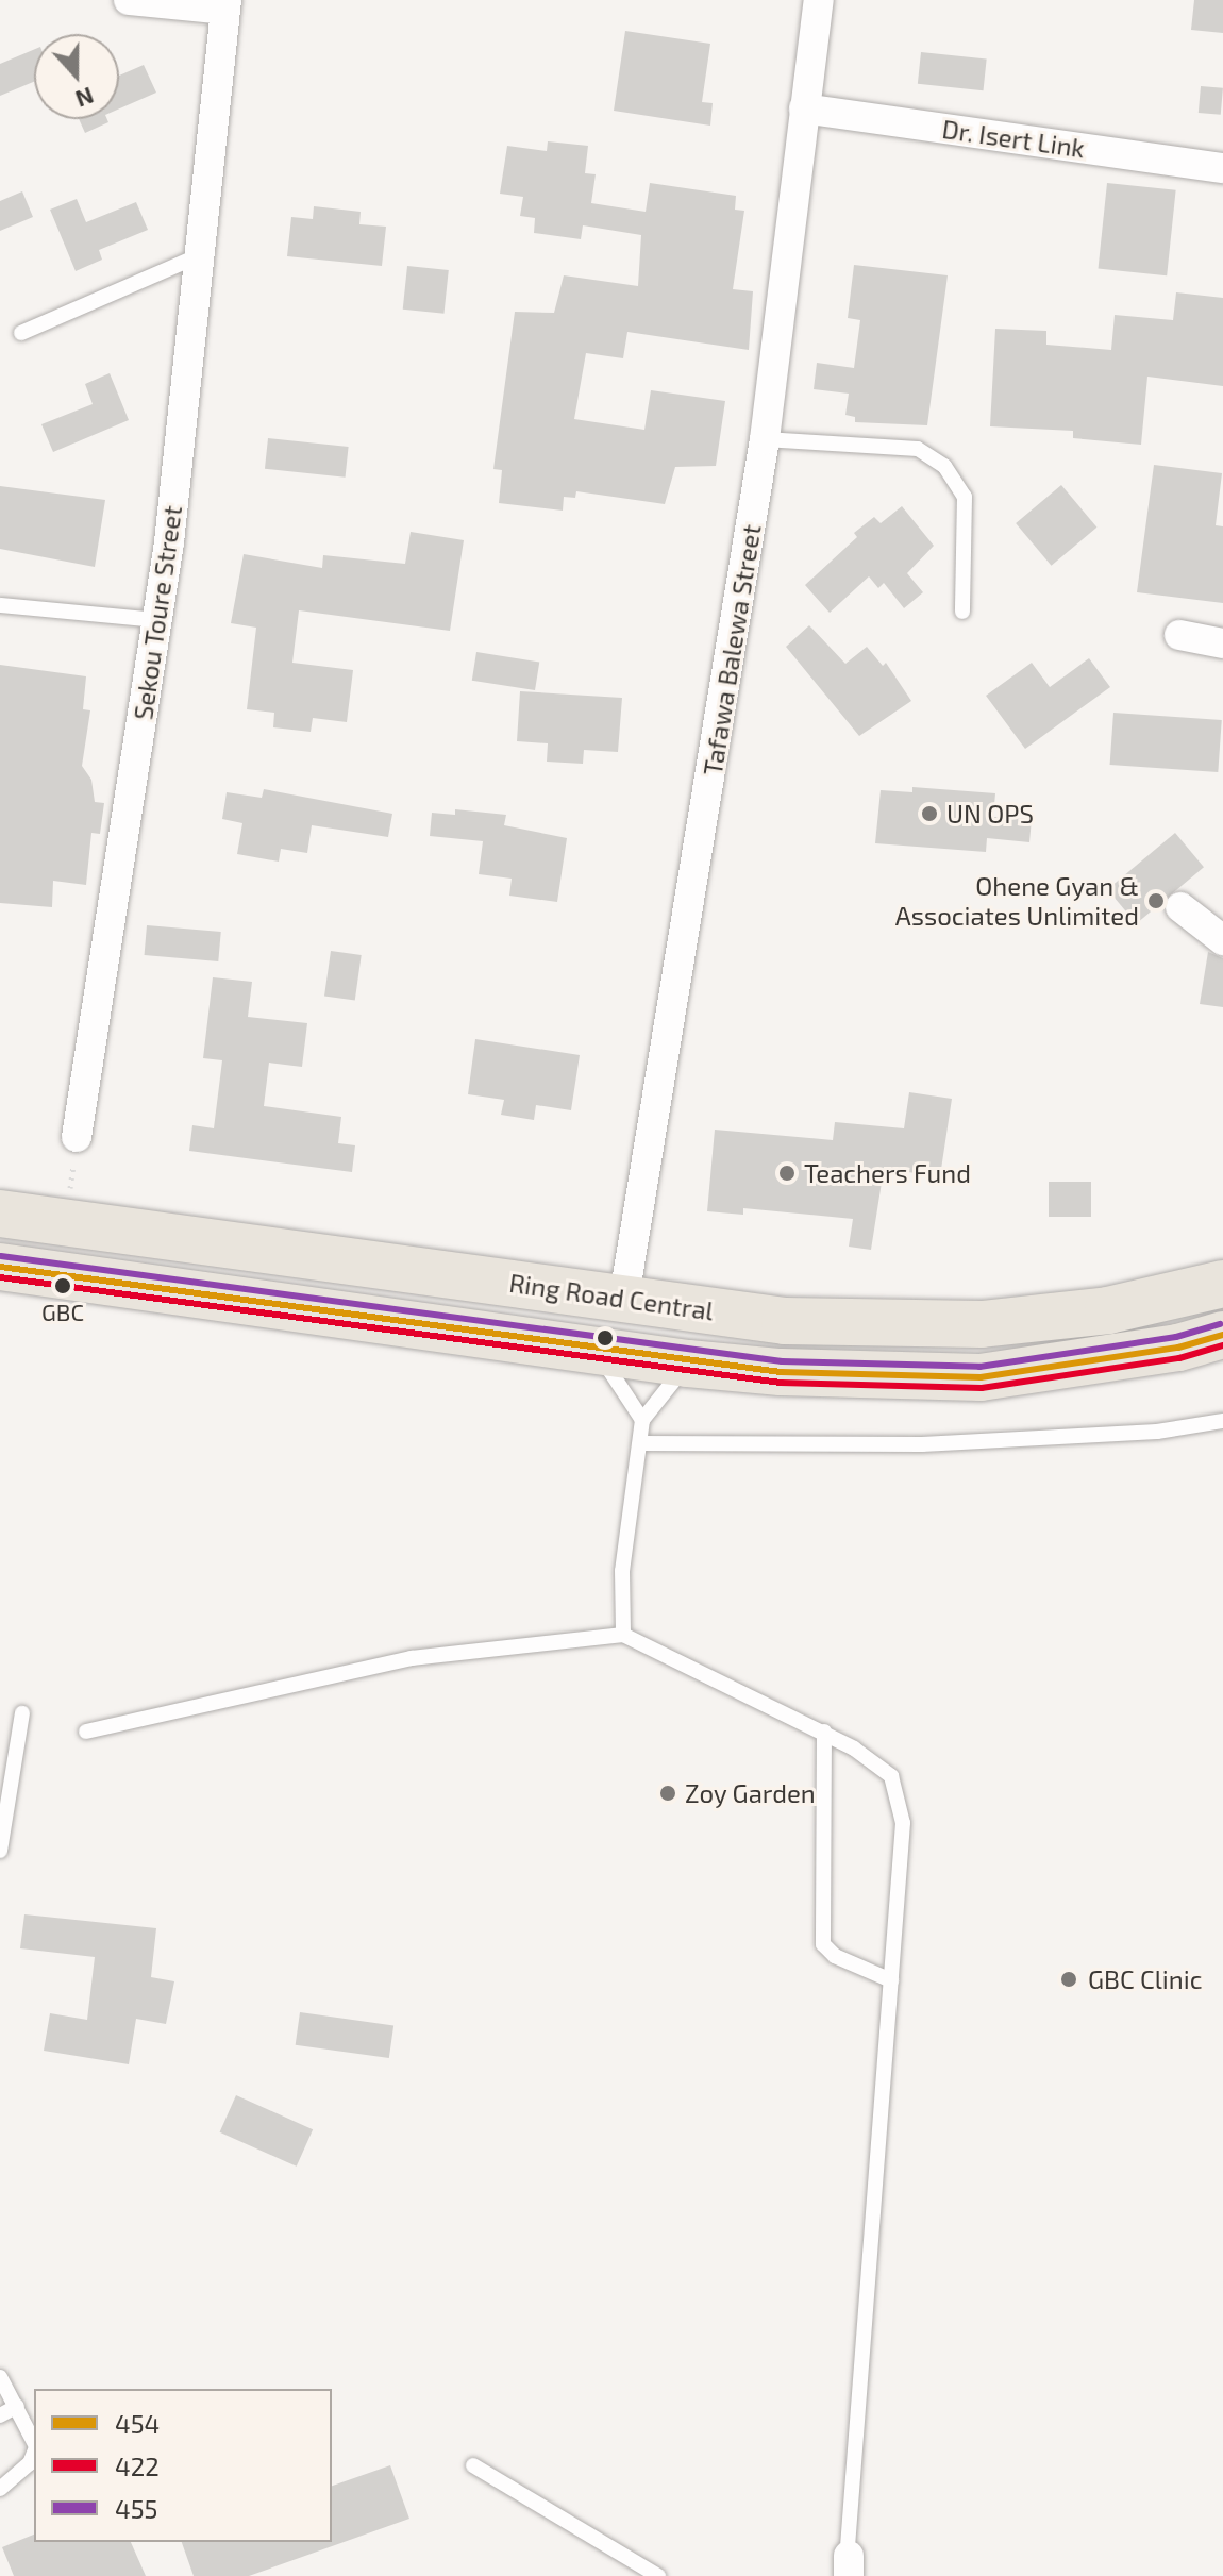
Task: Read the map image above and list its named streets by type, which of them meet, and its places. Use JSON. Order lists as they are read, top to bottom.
{
  "streets": {
    "main road": ["Ring Road Central"],
    "street": ["Dr. Isert Link", "Sekou Toure Street", "Tafawa Balewa Street"]
  },
  "crossings": [
    ["Dr. Isert Link", "Tafawa Balewa Street"],
    ["Tafawa Balewa Street", "Ring Road Central"]
  ],
  "places": [
    "UN OPS",
    "Ohene Gyan & Associates Unlimited",
    "Teachers Fund",
    "GBC",
    "Zoy Garden",
    "GBC Clinic"
  ],
  "lines": ["transit line 455", "transit line 454", "transit line 422"],
  "legend": ["454", "422", "455"],
  "north": "bottom"
}
